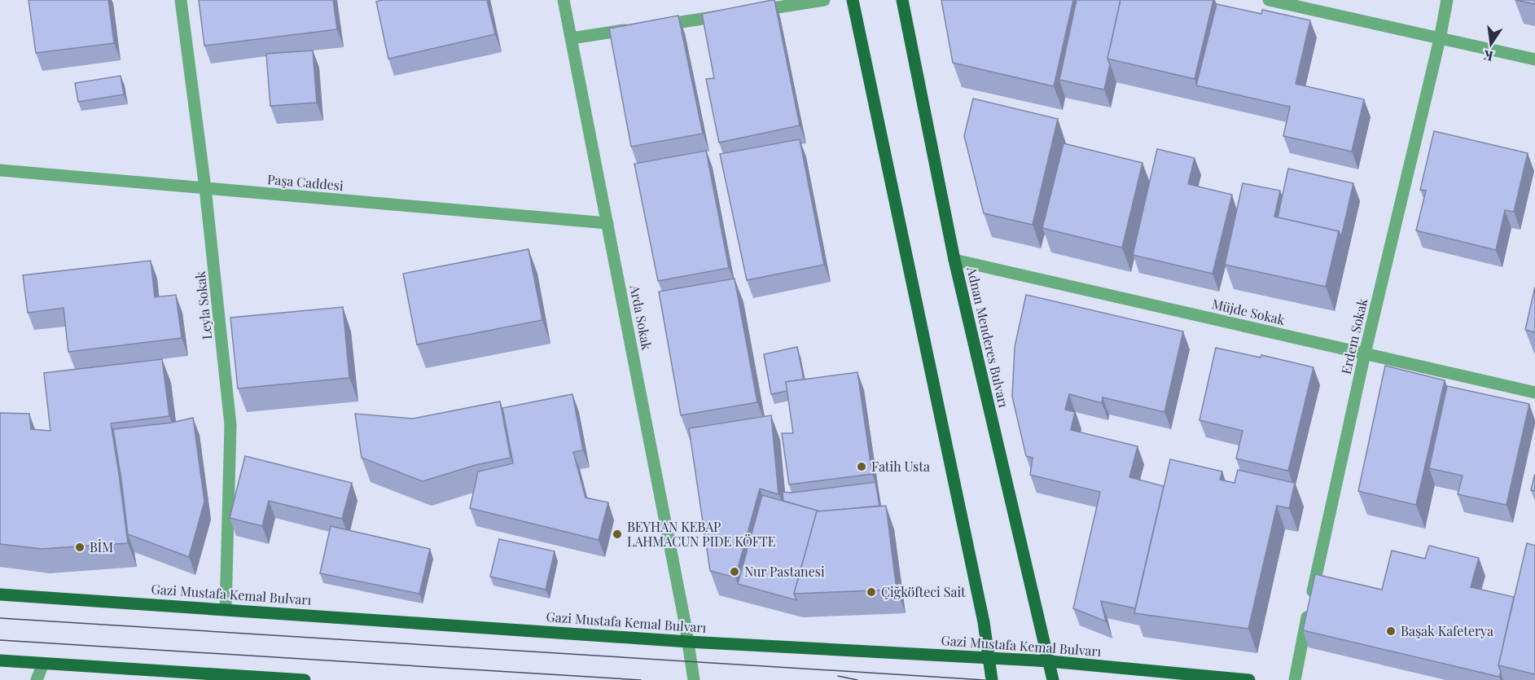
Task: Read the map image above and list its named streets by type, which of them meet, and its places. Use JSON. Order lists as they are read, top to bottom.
{
  "streets": {
    "main road": ["Adnan Menderes Bulvarı", "Gazi Mustafa Kemal Bulvarı"],
    "street": [
      "Paşa Caddesi",
      "Leyla Sokak",
      "Müjde Sokak",
      "Arda Sokak",
      "Erdem Sokak"
    ]
  },
  "crossings": [
    ["Paşa Caddesi", "Leyla Sokak"],
    ["Paşa Caddesi", "Arda Sokak"],
    ["Leyla Sokak", "Gazi Mustafa Kemal Bulvarı"],
    ["Müjde Sokak", "Erdem Sokak"],
    ["Müjde Sokak", "Adnan Menderes Bulvarı"],
    ["Arda Sokak", "Gazi Mustafa Kemal Bulvarı"],
    ["Adnan Menderes Bulvarı", "Gazi Mustafa Kemal Bulvarı"]
  ],
  "places": [
    "Fatih Usta",
    "BEYHAN KEBAP LAHMACUN PIDE KÖFTE",
    "BİM",
    "Nur Pastanesi",
    "Çiğköfteci Sait",
    "Başak Kafeterya"
  ],
  "north": "bottom"
}
